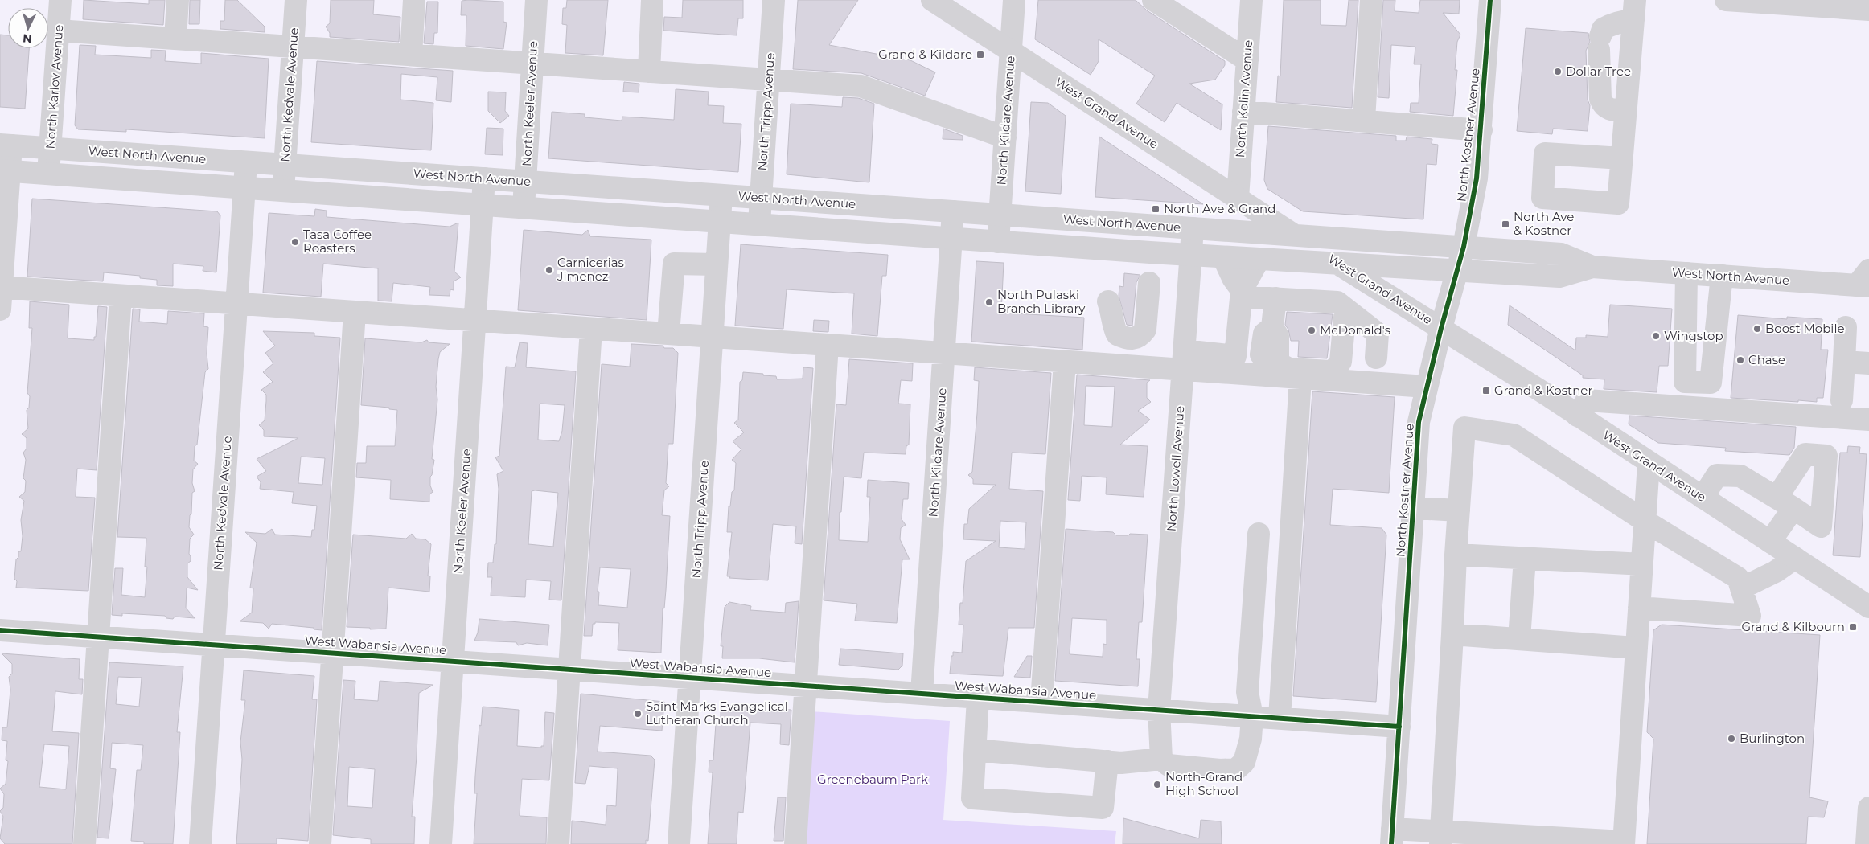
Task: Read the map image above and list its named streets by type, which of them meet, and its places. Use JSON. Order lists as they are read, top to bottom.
{
  "streets": {
    "street": [
      "North Karlov Avenue",
      "North Kedvale Avenue",
      "North Kolin Avenue",
      "North Keeler Avenue",
      "North Tripp Avenue",
      "West Grand Avenue",
      "North Kildare Avenue",
      "North Kostner Avenue",
      "West North Avenue",
      "North Lowell Avenue",
      "West Wabansia Avenue"
    ]
  },
  "crossings": [
    ["North Karlov Avenue", "West North Avenue"],
    ["North Kedvale Avenue", "West North Avenue"],
    ["North Kedvale Avenue", "West Wabansia Avenue"],
    ["North Kolin Avenue", "West Grand Avenue"],
    ["North Keeler Avenue", "West North Avenue"],
    ["North Keeler Avenue", "West Wabansia Avenue"],
    ["North Tripp Avenue", "West North Avenue"],
    ["North Tripp Avenue", "West Wabansia Avenue"],
    ["West Grand Avenue", "North Kildare Avenue"],
    ["West Grand Avenue", "North Kostner Avenue"],
    ["West Grand Avenue", "West North Avenue"],
    ["North Kildare Avenue", "West North Avenue"],
    ["North Kildare Avenue", "West Wabansia Avenue"],
    ["North Kostner Avenue", "West North Avenue"],
    ["North Kostner Avenue", "West Wabansia Avenue"],
    ["West North Avenue", "North Lowell Avenue"],
    ["North Lowell Avenue", "West Wabansia Avenue"]
  ],
  "parks": ["Greenebaum Park"],
  "places": {
    "transit": [
      "Grand & Kildare",
      "North Ave & Grand",
      "North Ave & Kostner",
      "Grand & Kostner",
      "Grand & Kilbourn"
    ],
    "other": [
      "Dollar Tree",
      "Tasa Coffee Roasters",
      "Carnicerias Jimenez",
      "North Pulaski Branch Library",
      "Boost Mobile",
      "McDonald's",
      "Wingstop",
      "Chase",
      "Saint Marks Evangelical Lutheran Church",
      "Burlington",
      "North-Grand High School"
    ]
  },
  "north": "bottom"
}
